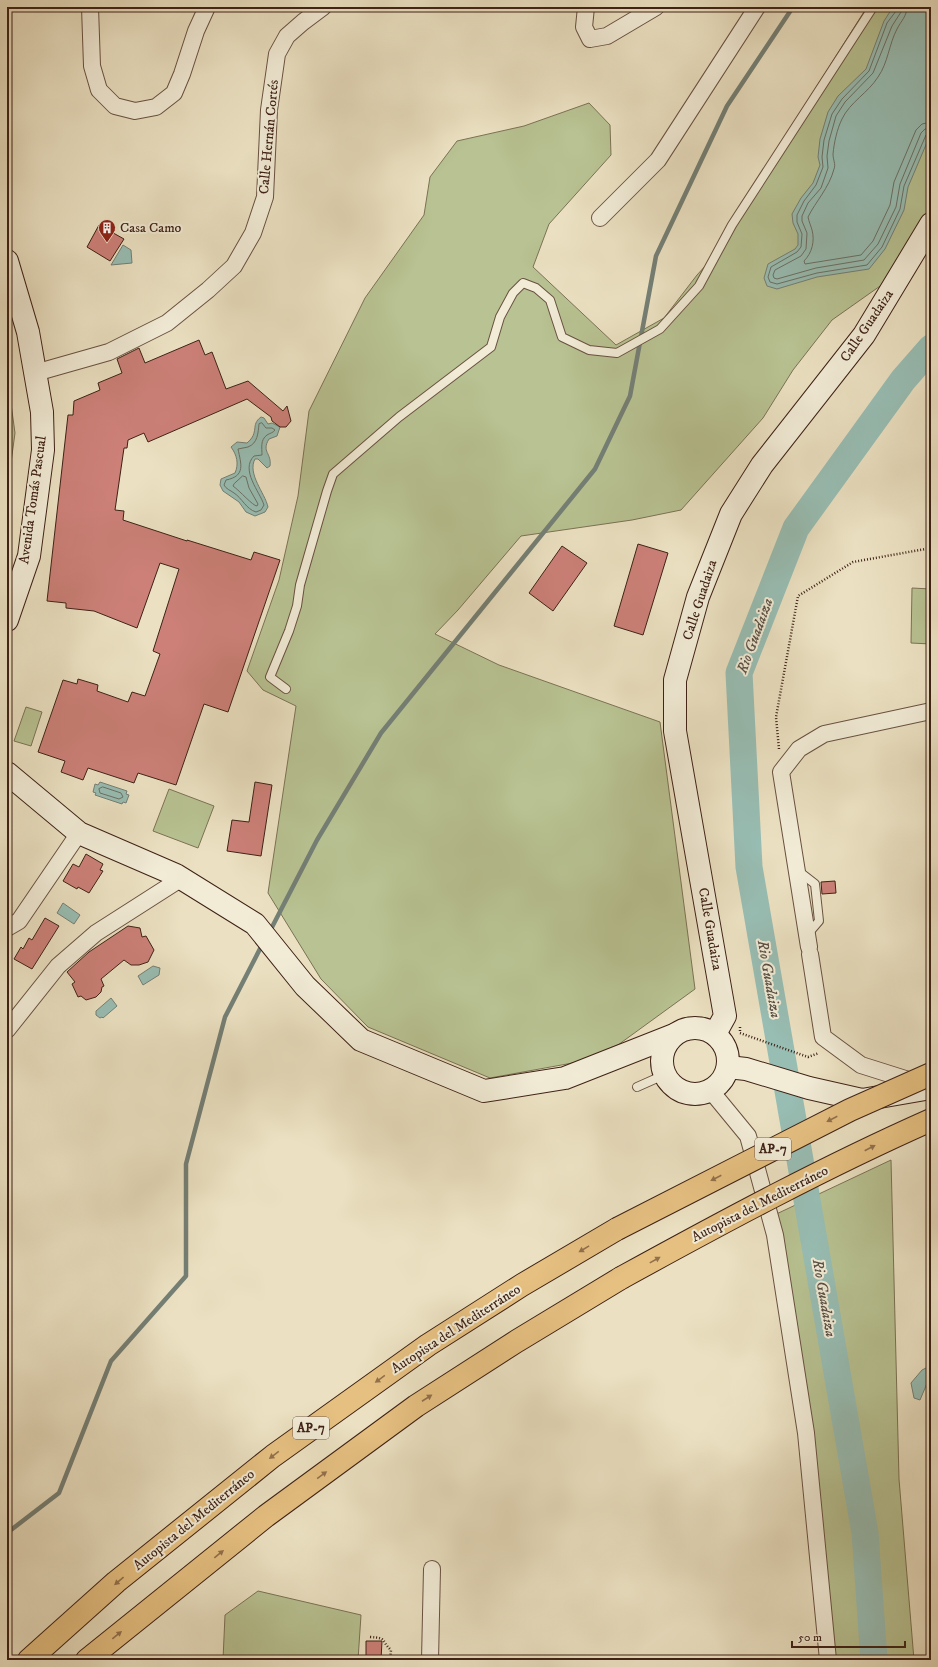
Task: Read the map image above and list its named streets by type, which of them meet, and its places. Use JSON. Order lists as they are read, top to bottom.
{
  "streets": {
    "highway": ["AP-7", "Autopista del Mediterráneo"],
    "street": ["Calle Hernán Cortés", "Calle Guadaiza", "Avenida Tomás Pascual"]
  },
  "crossings": [
    ["Calle Hernán Cortés", "Avenida Tomás Pascual"]
  ],
  "water": ["Rio Guadaiza"],
  "places": {
    "building": ["Casa Camo"]
  },
  "scale_bar": "50 m"
}
